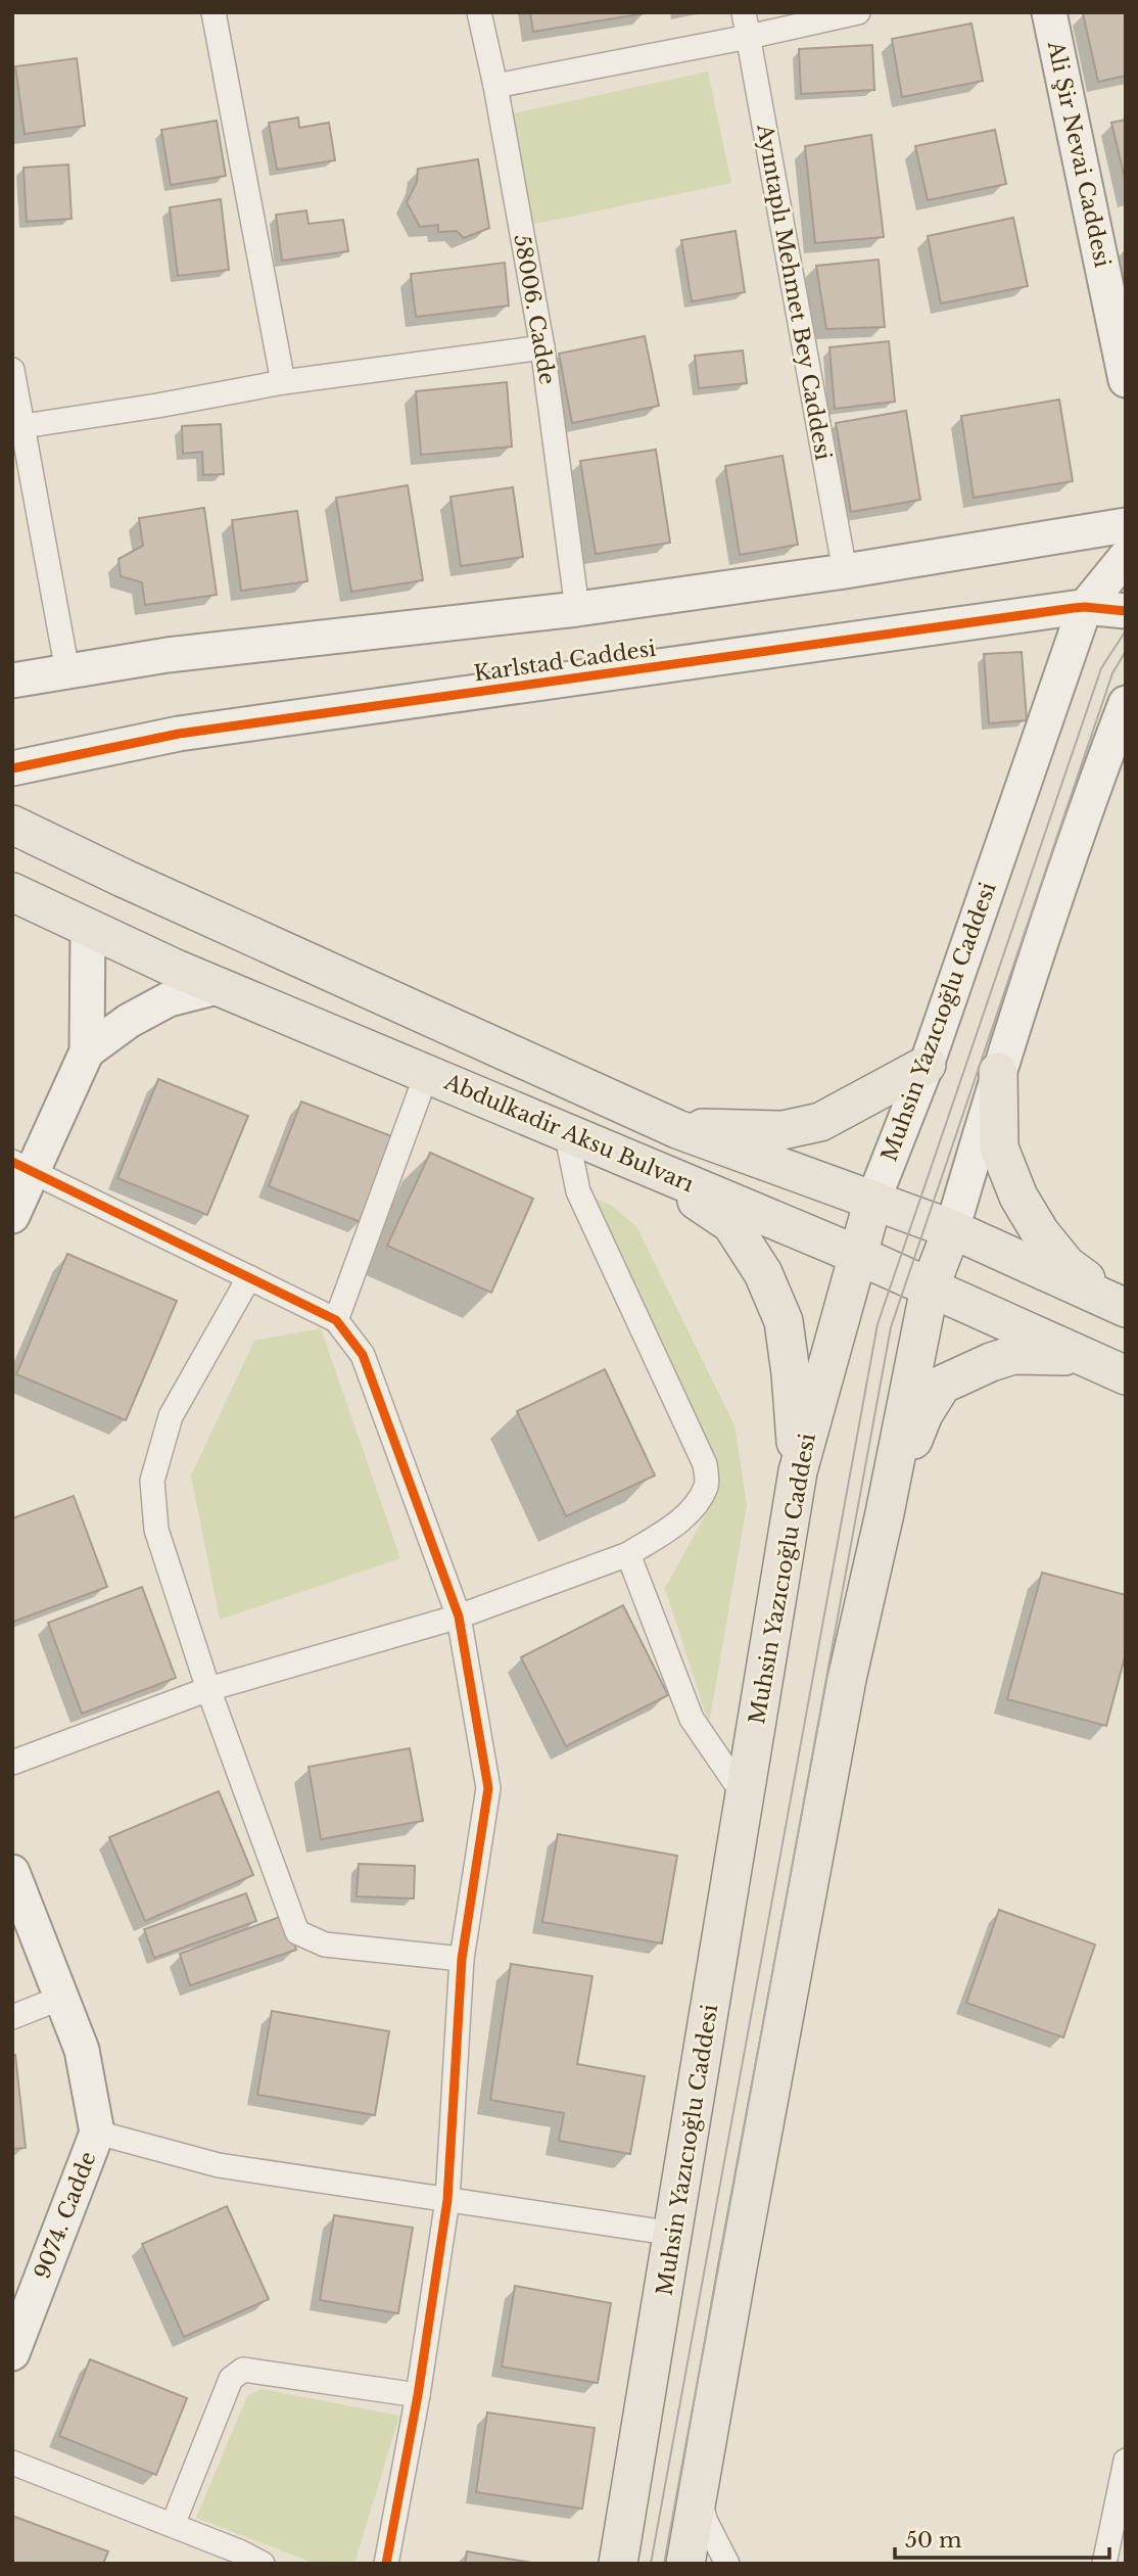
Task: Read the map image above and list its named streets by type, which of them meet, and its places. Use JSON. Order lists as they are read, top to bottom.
{
  "streets": {
    "main road": ["Muhsin Yazıcıoğlu Caddesi", "Abdulkadir Aksu Bulvarı"],
    "street": [
      "Ali Şir Nevai Caddesi",
      "Ayıntaplı Mehmet Bey Caddesi",
      "58006. Cadde",
      "Karlstad Caddesi",
      "9074. Cadde"
    ]
  },
  "crossings": [
    ["Karlstad Caddesi", "Muhsin Yazıcıoğlu Caddesi"],
    ["Muhsin Yazıcıoğlu Caddesi", "Abdulkadir Aksu Bulvarı"]
  ],
  "scale_bar": "50 m"
}
